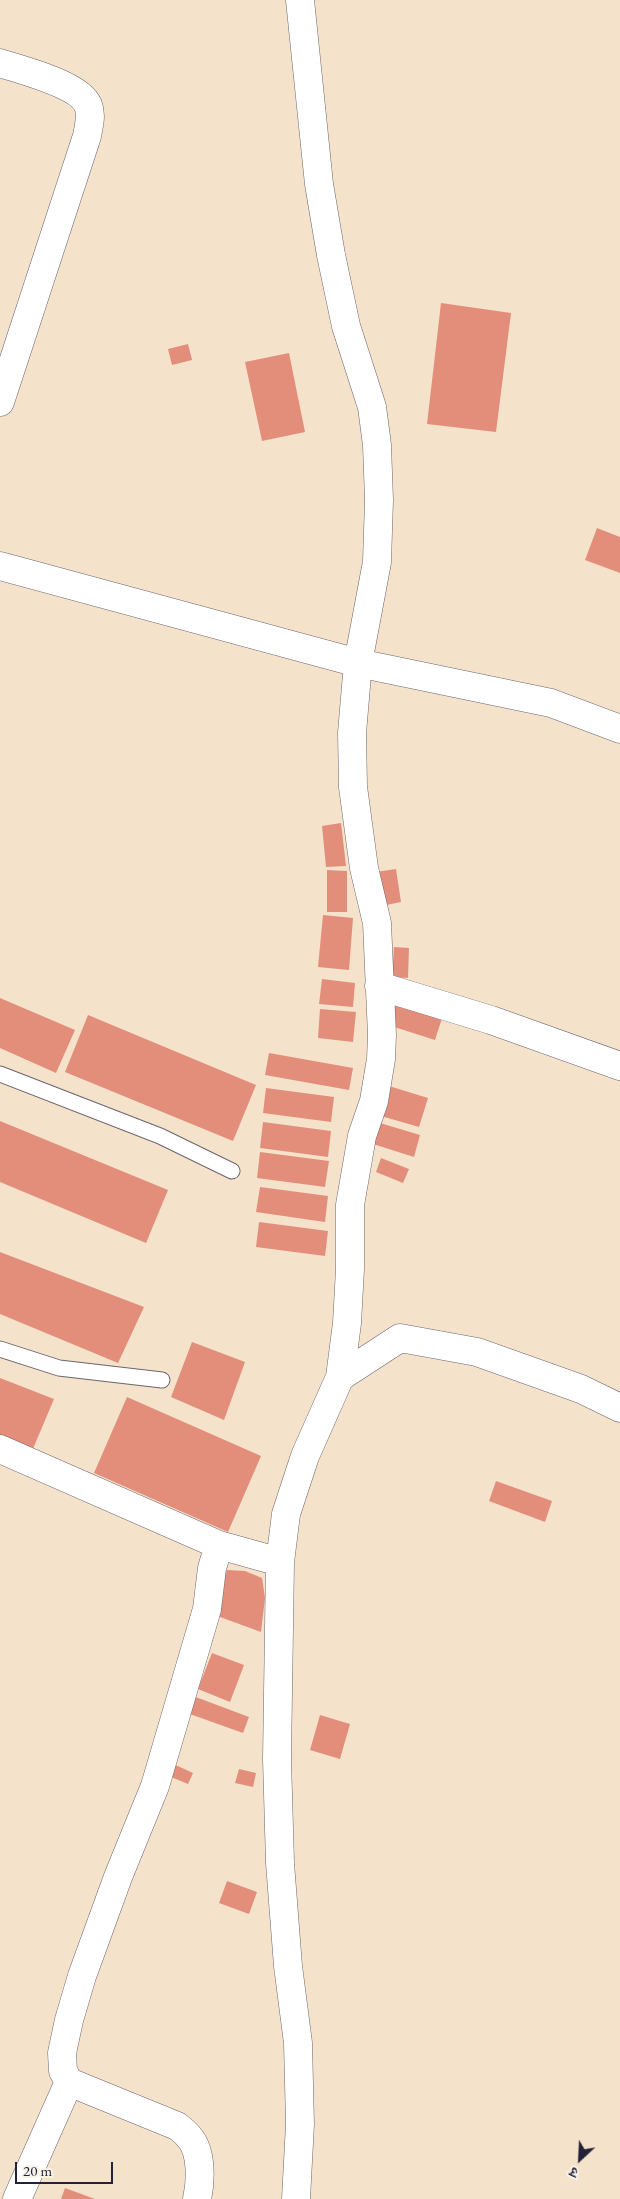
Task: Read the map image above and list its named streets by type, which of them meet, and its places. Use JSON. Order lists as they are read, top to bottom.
{
  "scale_bar": "20 m",
  "north": "bottom left"
}
